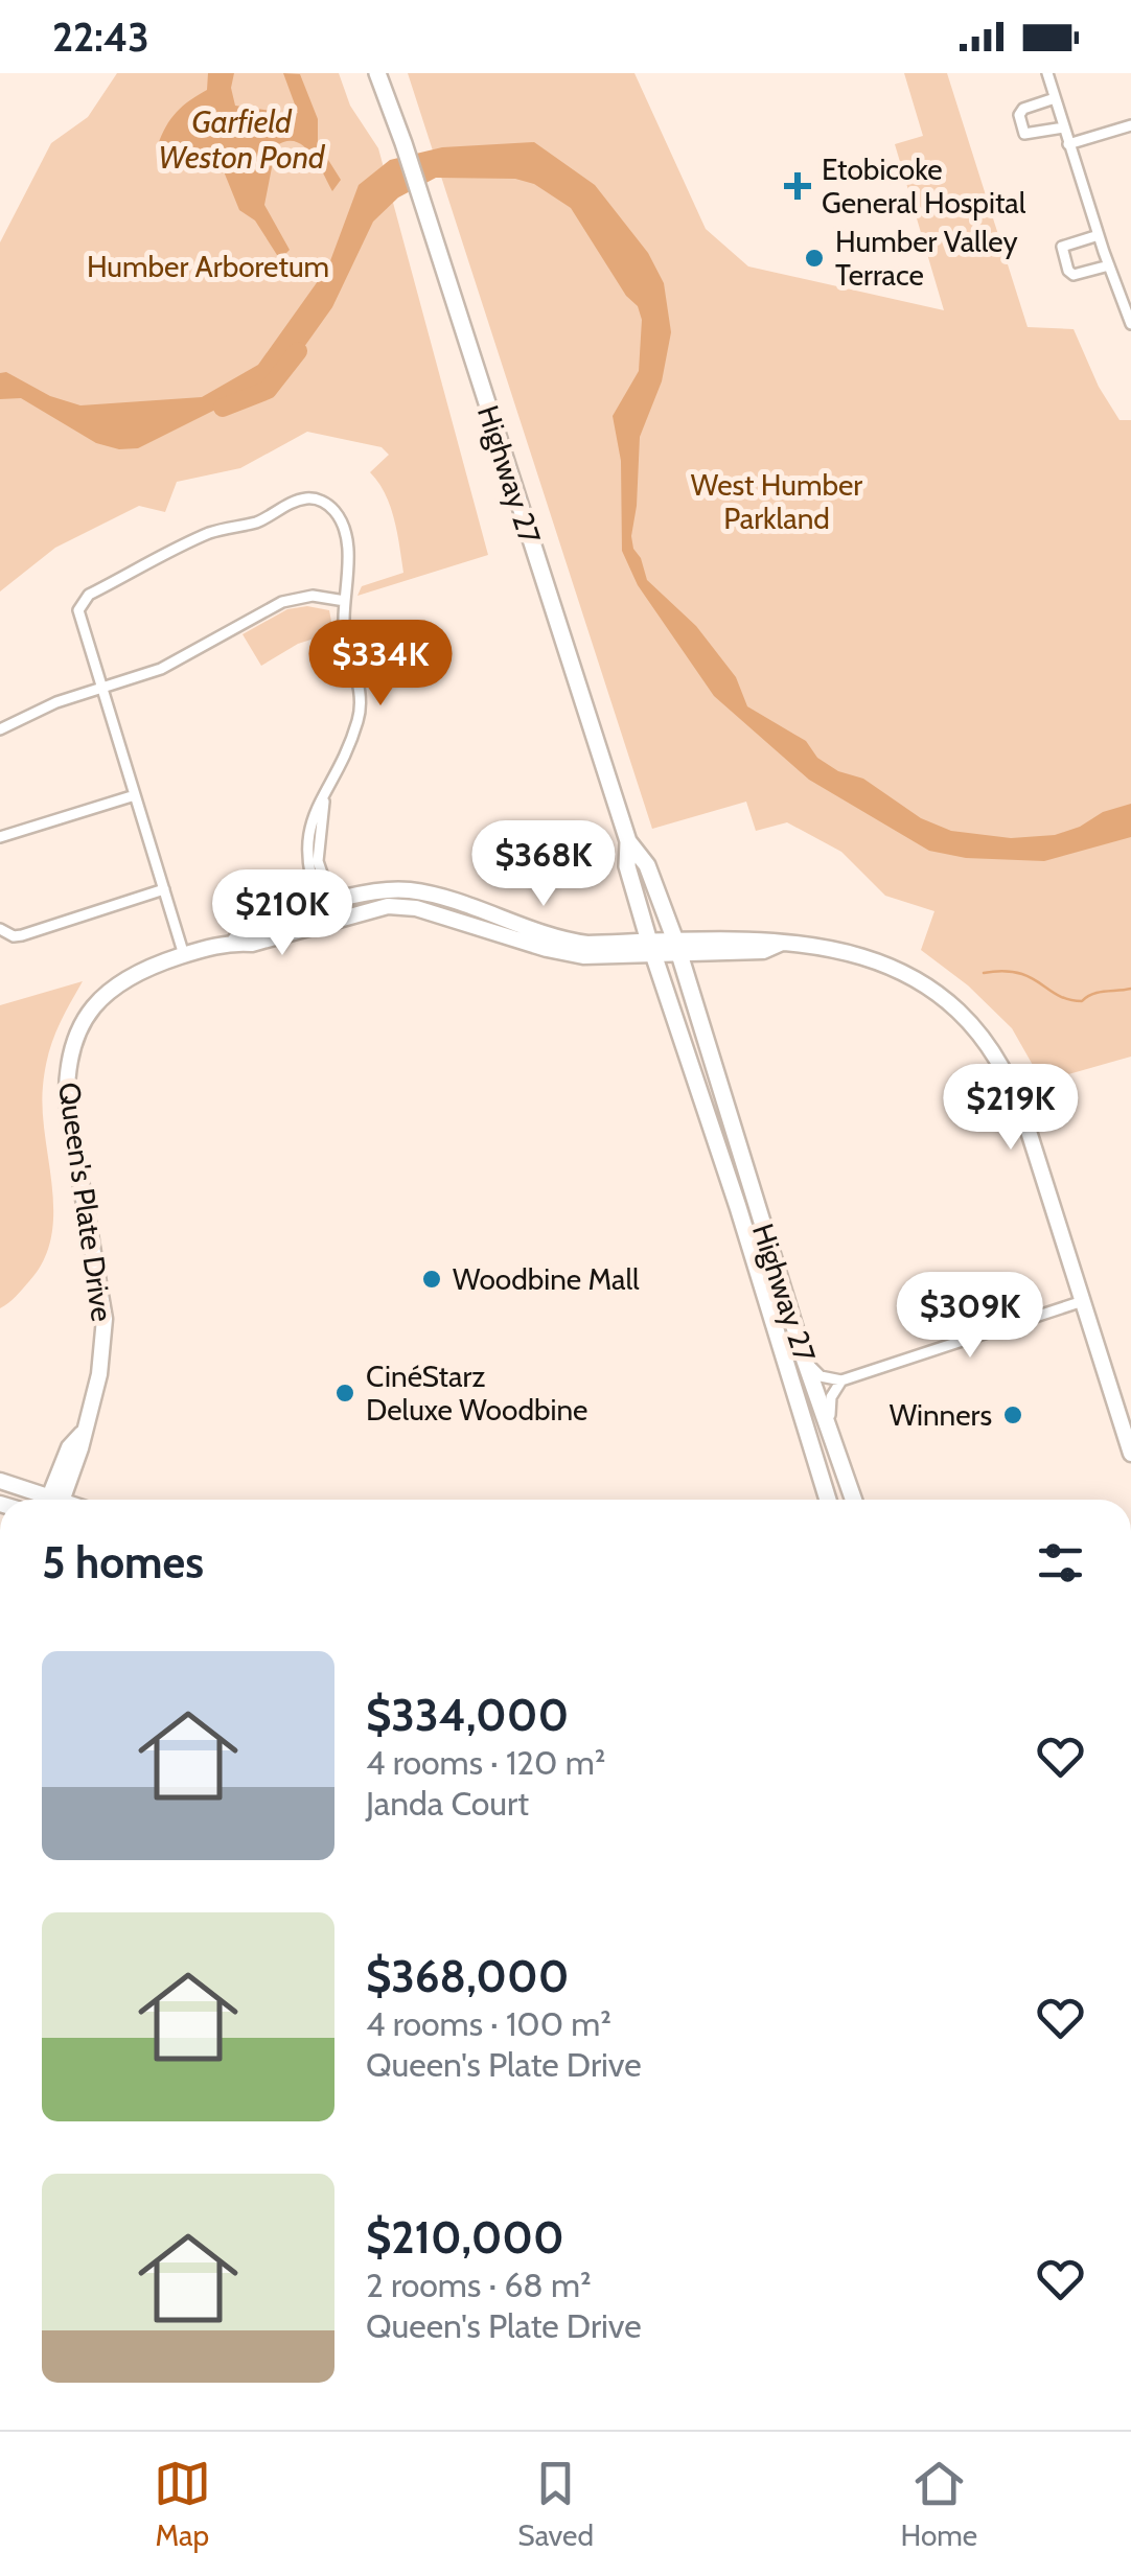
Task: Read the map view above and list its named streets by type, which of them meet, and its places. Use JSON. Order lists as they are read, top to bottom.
{
  "streets": {
    "main road": ["Highway 27"],
    "street": ["Queen's Plate Drive"]
  },
  "crossings": [
    ["Highway 27", "Queen's Plate Drive"]
  ],
  "water": ["Garfield Weston Pond"],
  "parks": ["Humber Arboretum", "West Humber Parkland"],
  "places": {
    "health": ["Etobicoke General Hospital"],
    "other": [
      "Humber Valley Terrace",
      "Woodbine Mall",
      "CinéStarz Deluxe Woodbine",
      "Winners"
    ]
  },
  "page": {
    "status": "22:43",
    "price": [
      "$334K",
      "$368K",
      "$210K",
      "$219K",
      "$309K"
    ],
    "heading": "5 homes",
    "list": [
      {
        "name": "$334,000",
        "note": "4 rooms · 120 m² · Janda Court"
      },
      {
        "name": "$368,000",
        "note": "4 rooms · 100 m² · Queen's Plate Drive"
      },
      {
        "name": "$210,000",
        "note": "2 rooms · 68 m² · Queen's Plate Drive"
      }
    ],
    "tabs": ["Map", "Saved", "Home"]
  }
}
